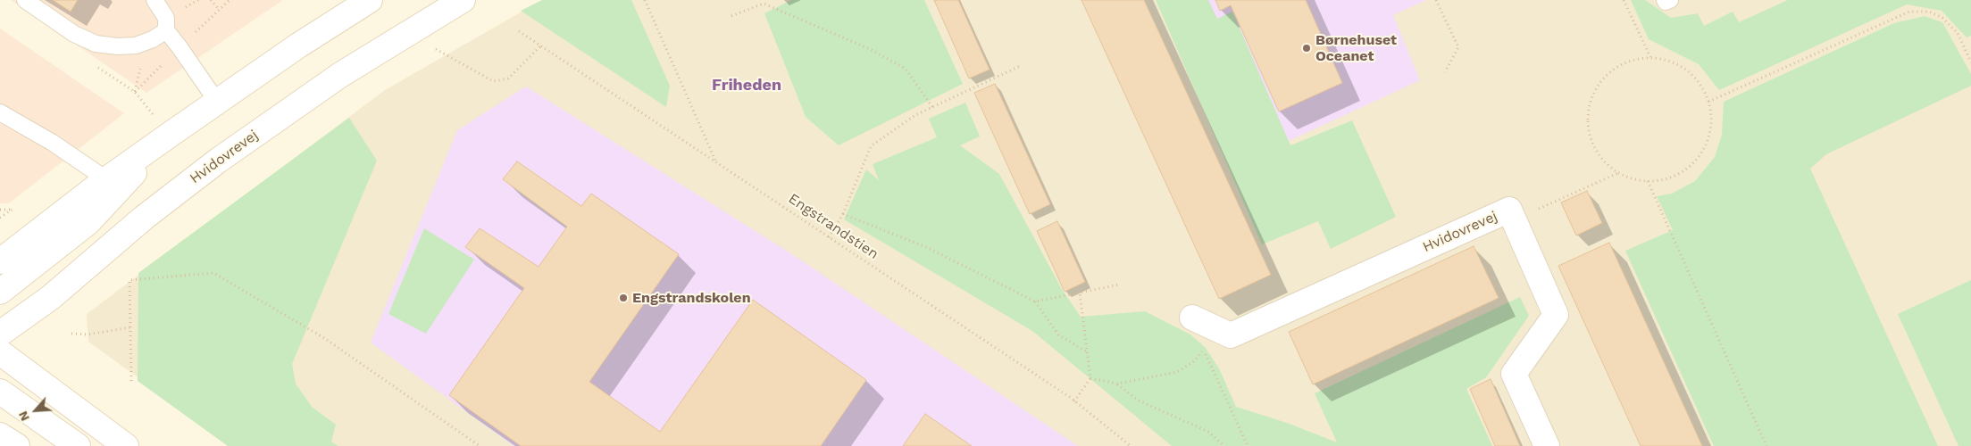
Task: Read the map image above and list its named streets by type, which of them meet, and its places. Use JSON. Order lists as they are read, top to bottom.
{
  "streets": {
    "street": ["Hvidovrevej"],
    "path": ["Engstrandstien"]
  },
  "districts": ["Friheden"],
  "places": ["Børnehuset Oceanet", "Engstrandskolen"],
  "north": "bottom left"
}
